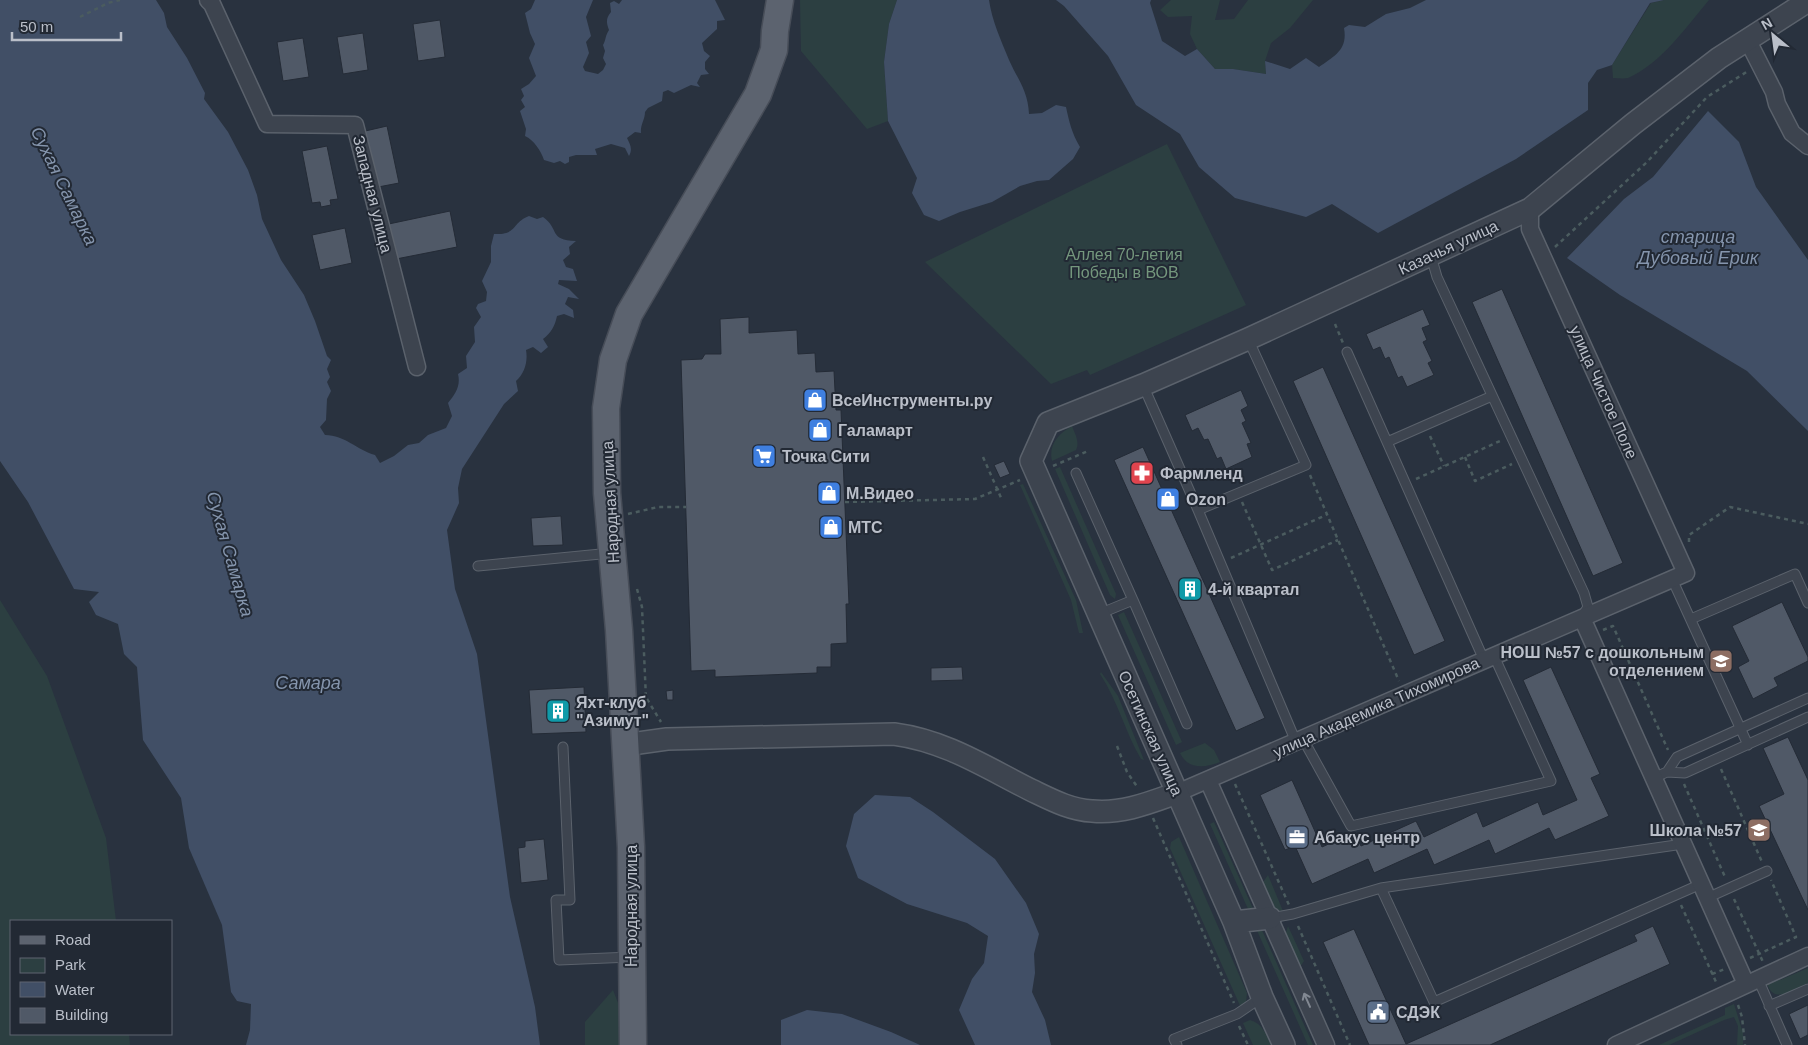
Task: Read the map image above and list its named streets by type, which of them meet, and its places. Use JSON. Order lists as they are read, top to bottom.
{
  "streets": {
    "main road": ["Народная улица"],
    "street": [
      "Западная улица",
      "Казачья улица",
      "улица Чистое Поле",
      "улица Академика Тихомирова",
      "Осетинская улица"
    ]
  },
  "crossings": [
    ["Казачья улица", "улица Чистое Поле"],
    ["Казачья улица", "Осетинская улица"],
    ["улица Чистое Поле", "улица Академика Тихомирова"],
    ["улица Академика Тихомирова", "Осетинская улица"]
  ],
  "water": ["Сухая Самарка", "старица Дубовый Ерик", "Самара"],
  "parks": ["Аллея 70-летия Победы в ВОВ"],
  "places": {
    "shop": [
      "ВсеИнструменты.ру",
      "Галамарт",
      "М.Видео",
      "Ozon",
      "МТС"
    ],
    "supermarket": ["Точка Сити"],
    "pharmacy": ["Фармленд"],
    "building": ["4-й квартал", "Яхт-клуб \"Азимут\""],
    "school or university": ["НОШ №57 с дошкольным отделением", "Школа №57"],
    "office": ["Абакус центр"],
    "public building": ["СДЭК"]
  },
  "legend": [
    "Road",
    "Park",
    "Water",
    "Building"
  ],
  "scale_bar": "50 m",
  "north": "top left"
}
